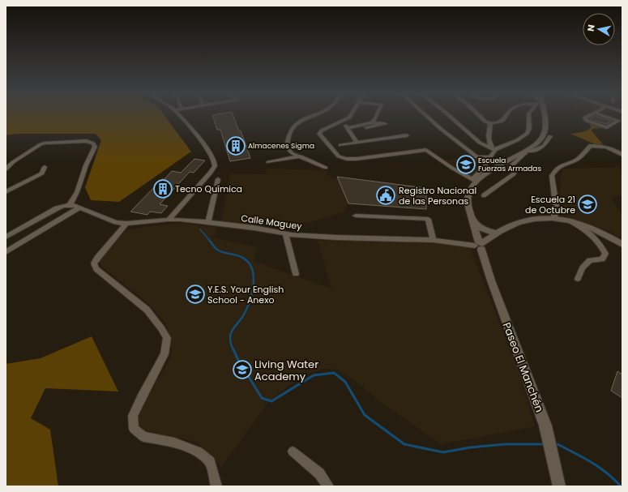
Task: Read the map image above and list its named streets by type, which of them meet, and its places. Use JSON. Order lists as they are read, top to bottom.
{
  "streets": {
    "street": ["Calle Maguey", "Paseo El Manchén"]
  },
  "crossings": [
    ["Calle Maguey", "Paseo El Manchén"]
  ],
  "places": {
    "building": ["Almacenes Sigma", "Tecno Química"],
    "school or university": [
      "Escuela Fuerzas Armadas",
      "Escuela 21 de Octubre",
      "Y.E.S. Your English School - Anexo",
      "Living Water Academy"
    ],
    "public building": ["Registro Nacional de las Personas"]
  },
  "north": "left"
}
